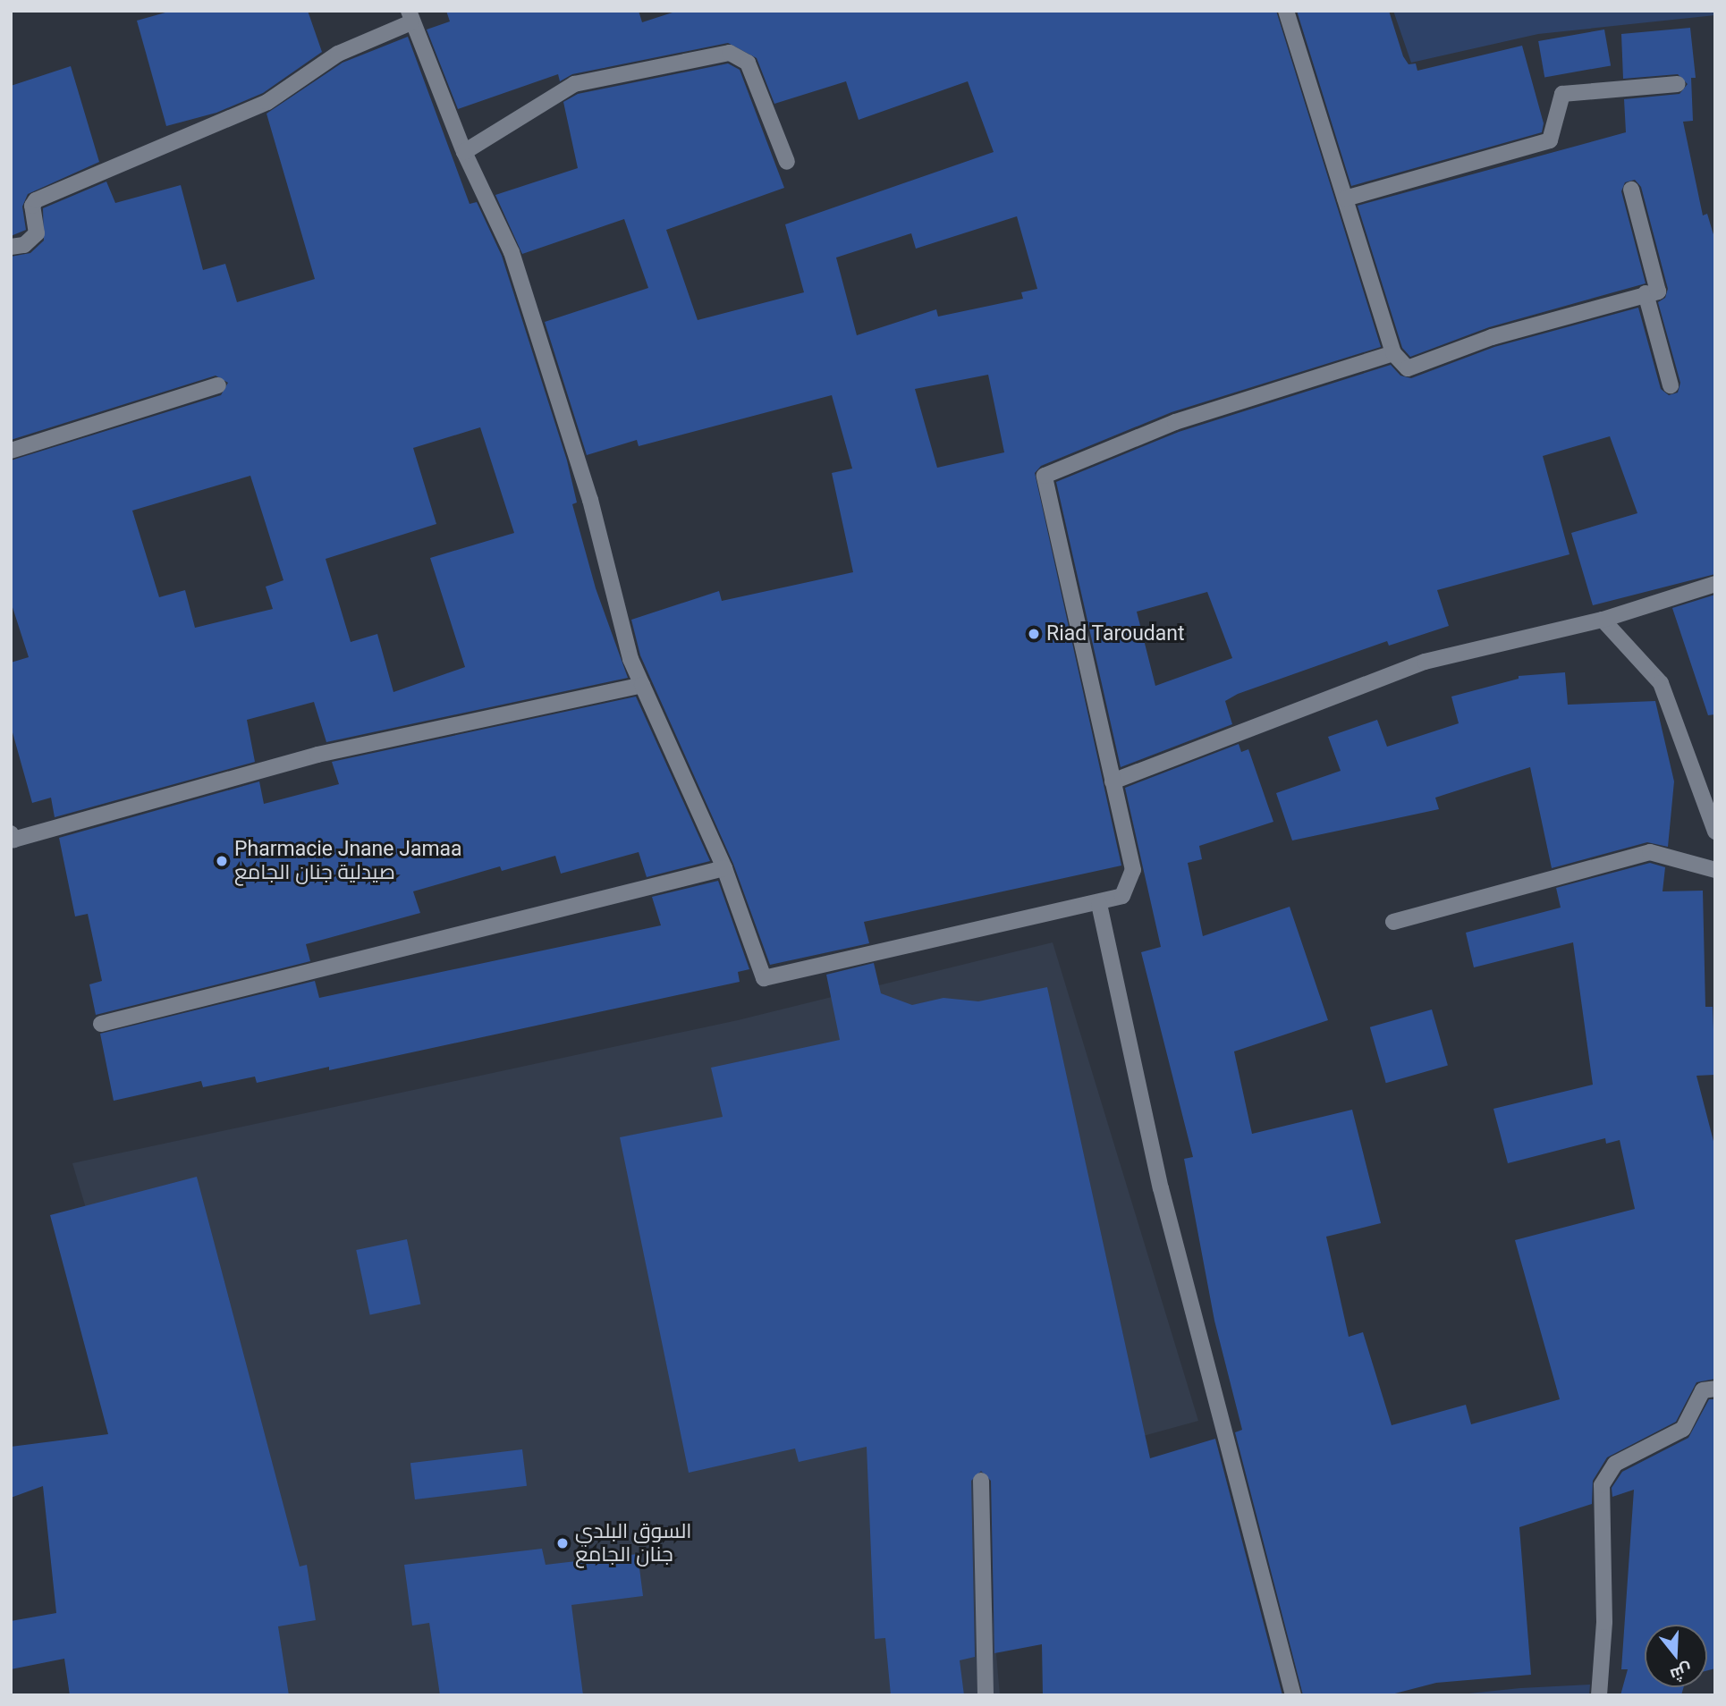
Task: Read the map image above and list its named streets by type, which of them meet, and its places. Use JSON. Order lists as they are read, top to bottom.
{
  "places": ["Riad Taroudant", "Pharmacie Jnane Jamaa صيدلية جنان الجامع", "السوق البلدي جنان الجامع"],
  "north": "bottom"
}
